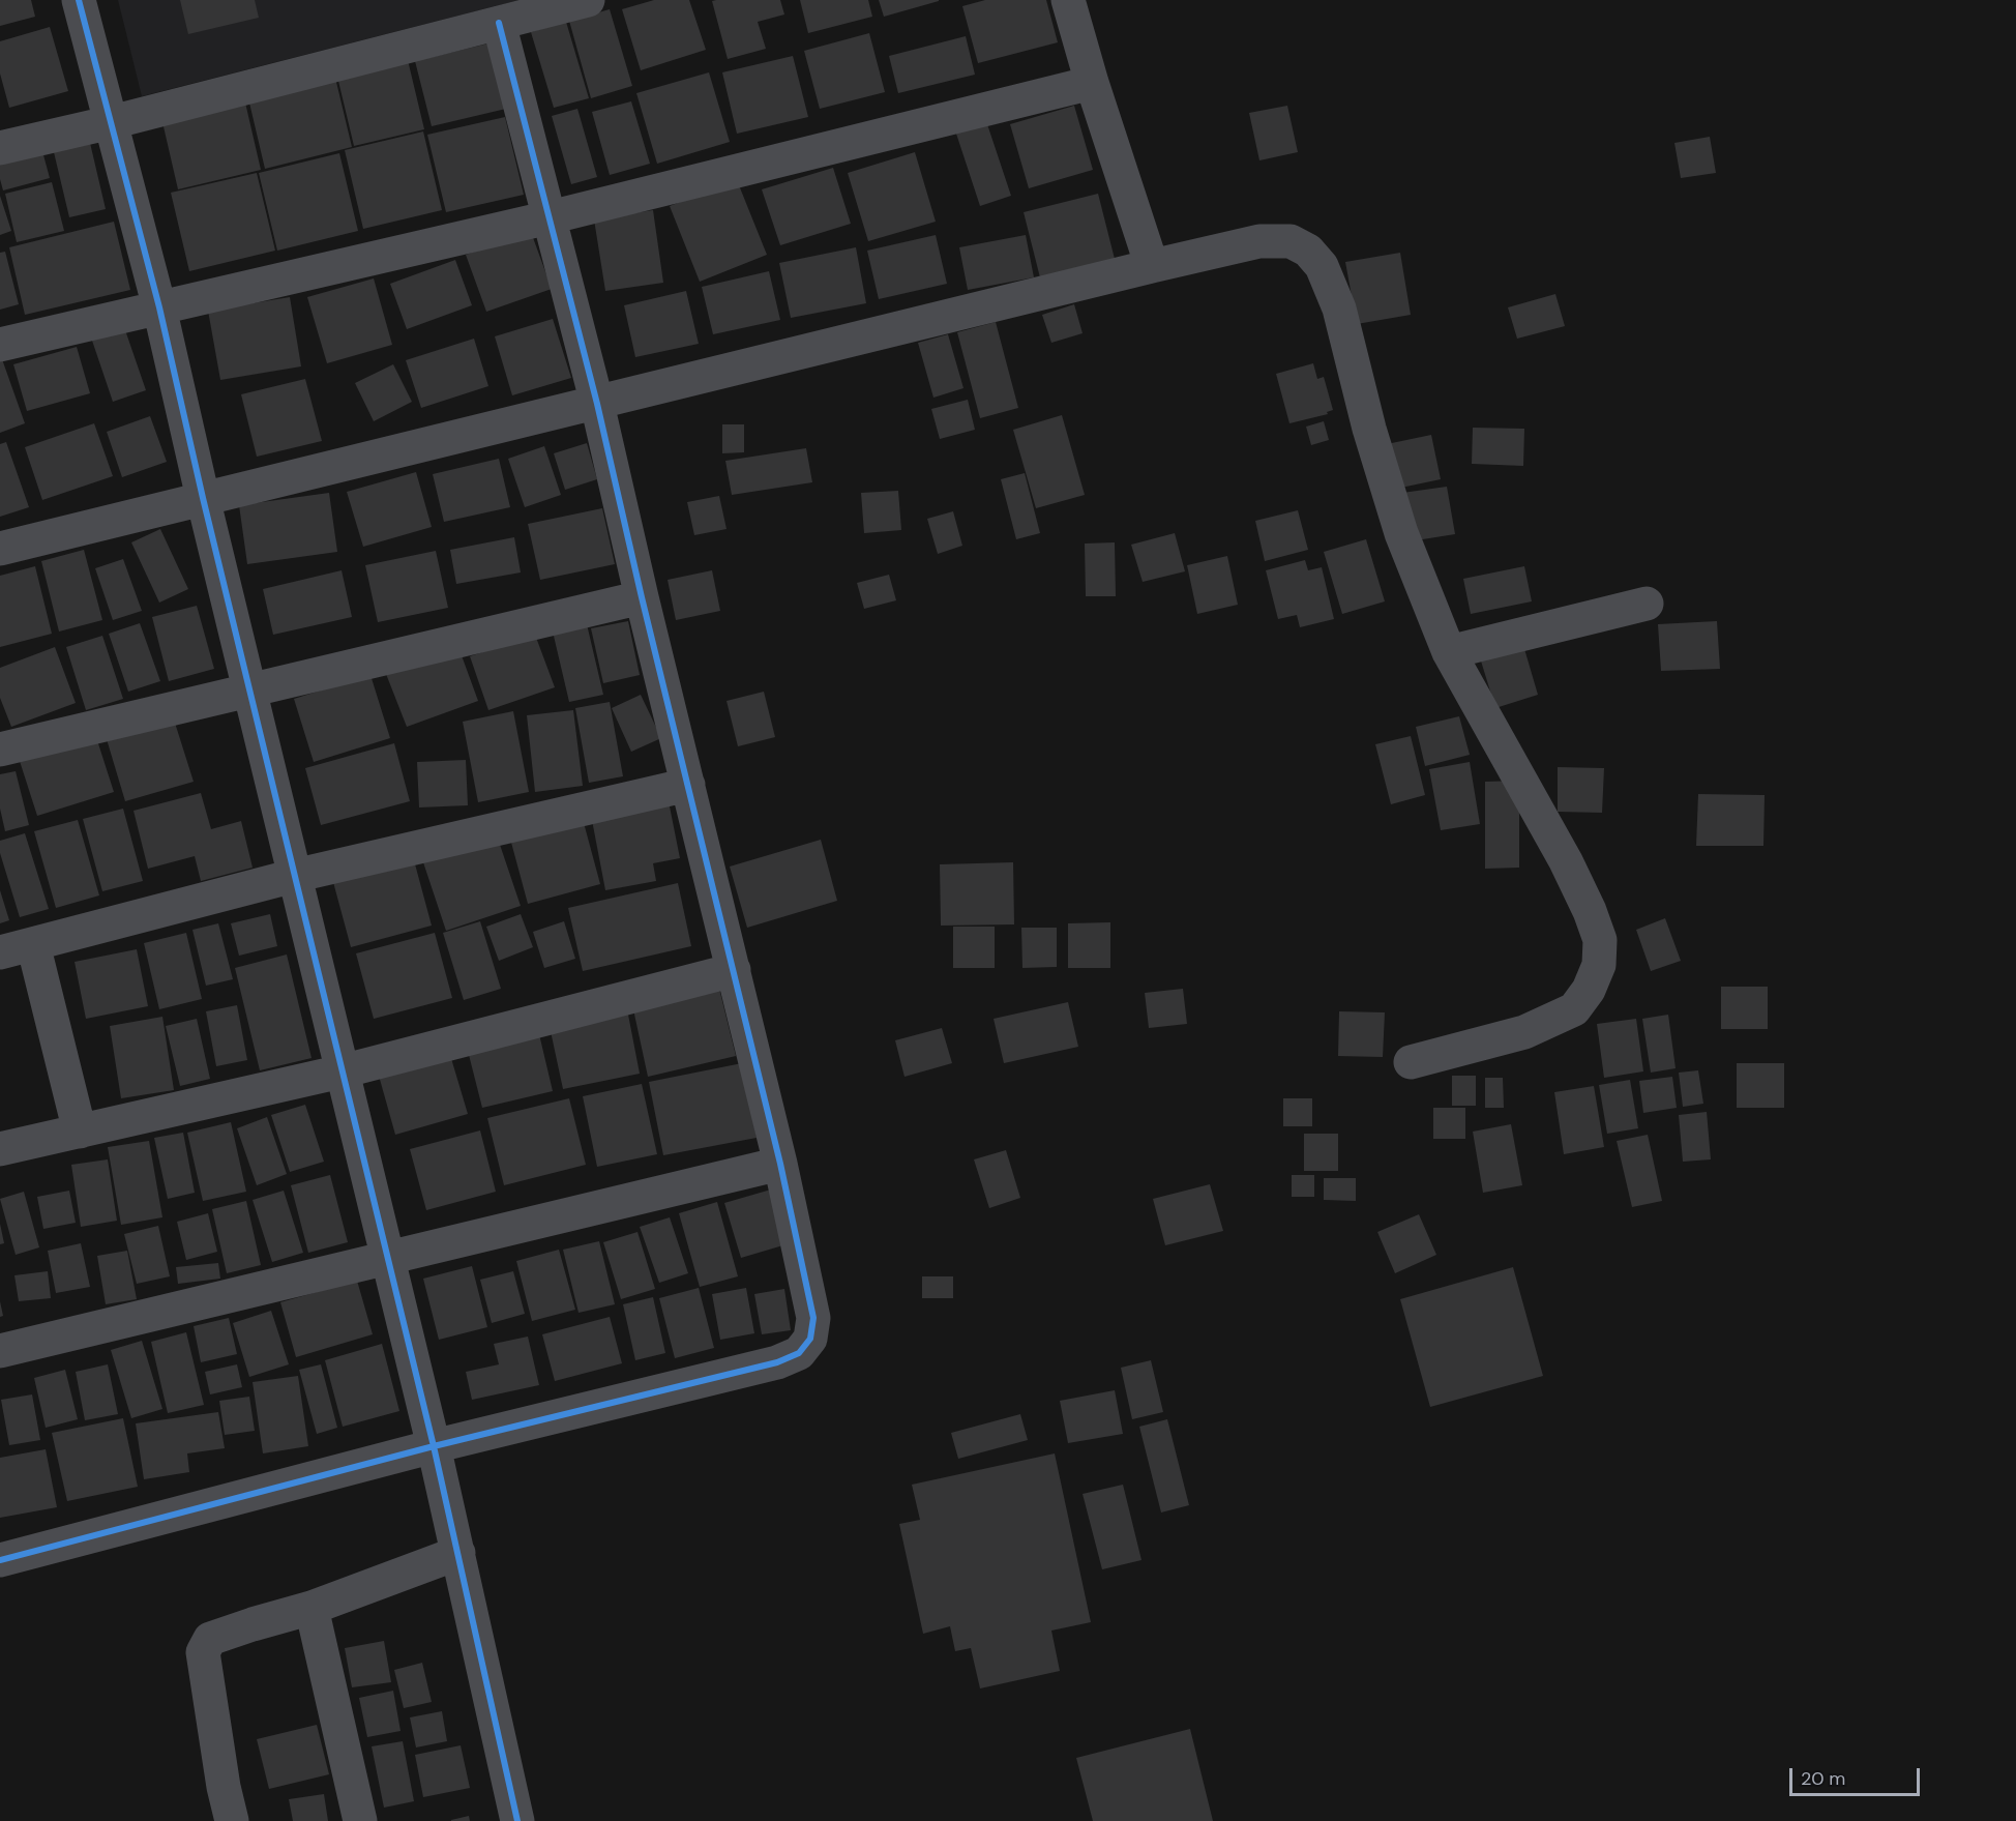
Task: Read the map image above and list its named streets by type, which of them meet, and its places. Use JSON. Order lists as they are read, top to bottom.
{
  "scale_bar": "20 m"
}
